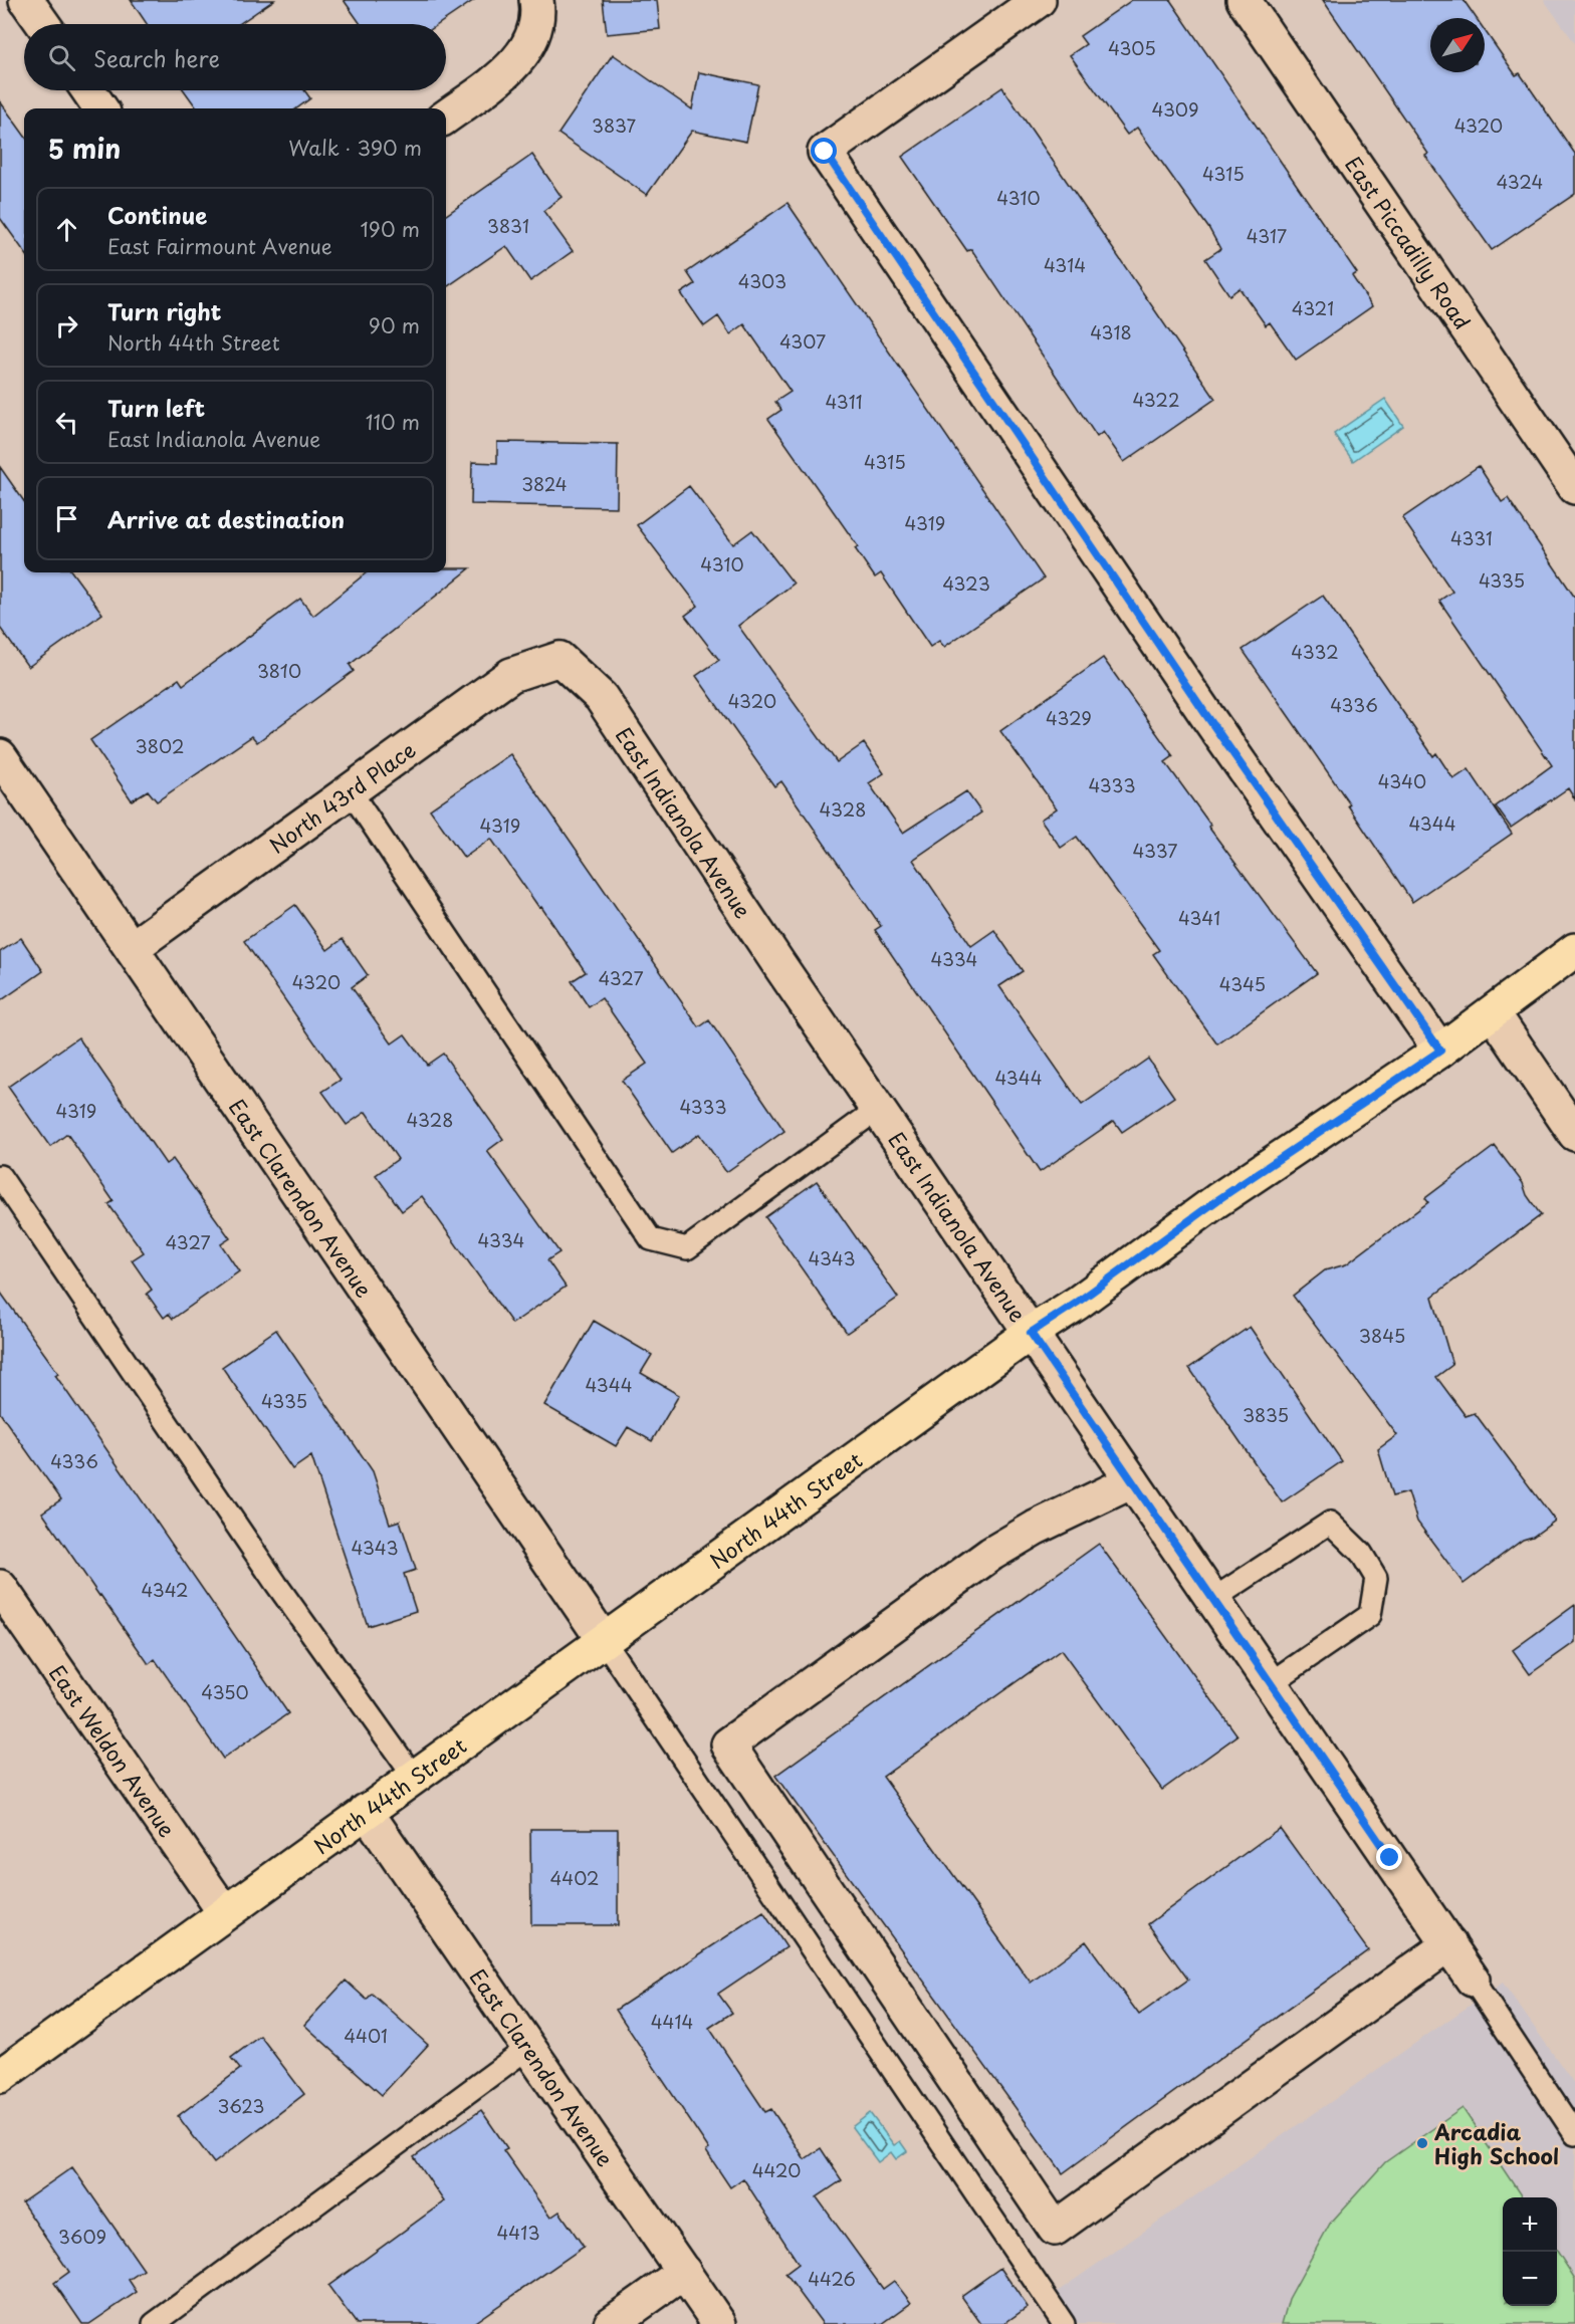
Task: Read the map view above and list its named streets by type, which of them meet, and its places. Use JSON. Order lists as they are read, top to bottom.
{
  "streets": {
    "main road": ["North 44th Street"],
    "street": [
      "East Piccadilly Road",
      "North 43rd Place",
      "East Indianola Avenue",
      "East Clarendon Avenue",
      "East Weldon Avenue"
    ]
  },
  "crossings": [
    ["North 43rd Place", "East Indianola Avenue"],
    ["North 43rd Place", "East Clarendon Avenue"],
    ["East Indianola Avenue", "North 44th Street"],
    ["East Clarendon Avenue", "North 44th Street"],
    ["North 44th Street", "East Weldon Avenue"]
  ],
  "places": ["Arcadia High School"],
  "house_numbers": [
    "4305",
    "4309",
    "3837",
    "4320",
    "4315",
    "4324",
    "4310",
    "3831",
    "4317",
    "4314",
    "4303",
    "4321",
    "4318",
    "4307",
    "4322",
    "4311",
    "4315",
    "3824",
    "4319",
    "4331",
    "4310",
    "4335",
    "4323",
    "4332",
    "3810",
    "4320",
    "4336",
    "4329",
    "3802",
    "4340",
    "4333",
    "4328",
    "4344",
    "4319",
    "4337",
    "4341",
    "4334",
    "4327",
    "4320",
    "4345",
    "4344",
    "4333",
    "4319",
    "4328",
    "4334",
    "4327",
    "4343",
    "3845",
    "4344",
    "4335",
    "3835",
    "4336",
    "4343",
    "4342",
    "4350",
    "4402",
    "4414",
    "4401",
    "3623",
    "4420",
    "4413",
    "3609",
    "4426"
  ],
  "north": "top right",
  "page": {
    "search": "Search here",
    "heading": ["5 min", "Walk · 390 m"],
    "list": [
      ["Continue", "East Fairmount Avenue", "190 m"],
      ["Turn right", "North 44th Street", "90 m"],
      ["Turn left", "East Indianola Avenue", "110 m"],
      "Arrive at destination"
    ],
    "map_buttons": ["+", "−"]
  }
}
